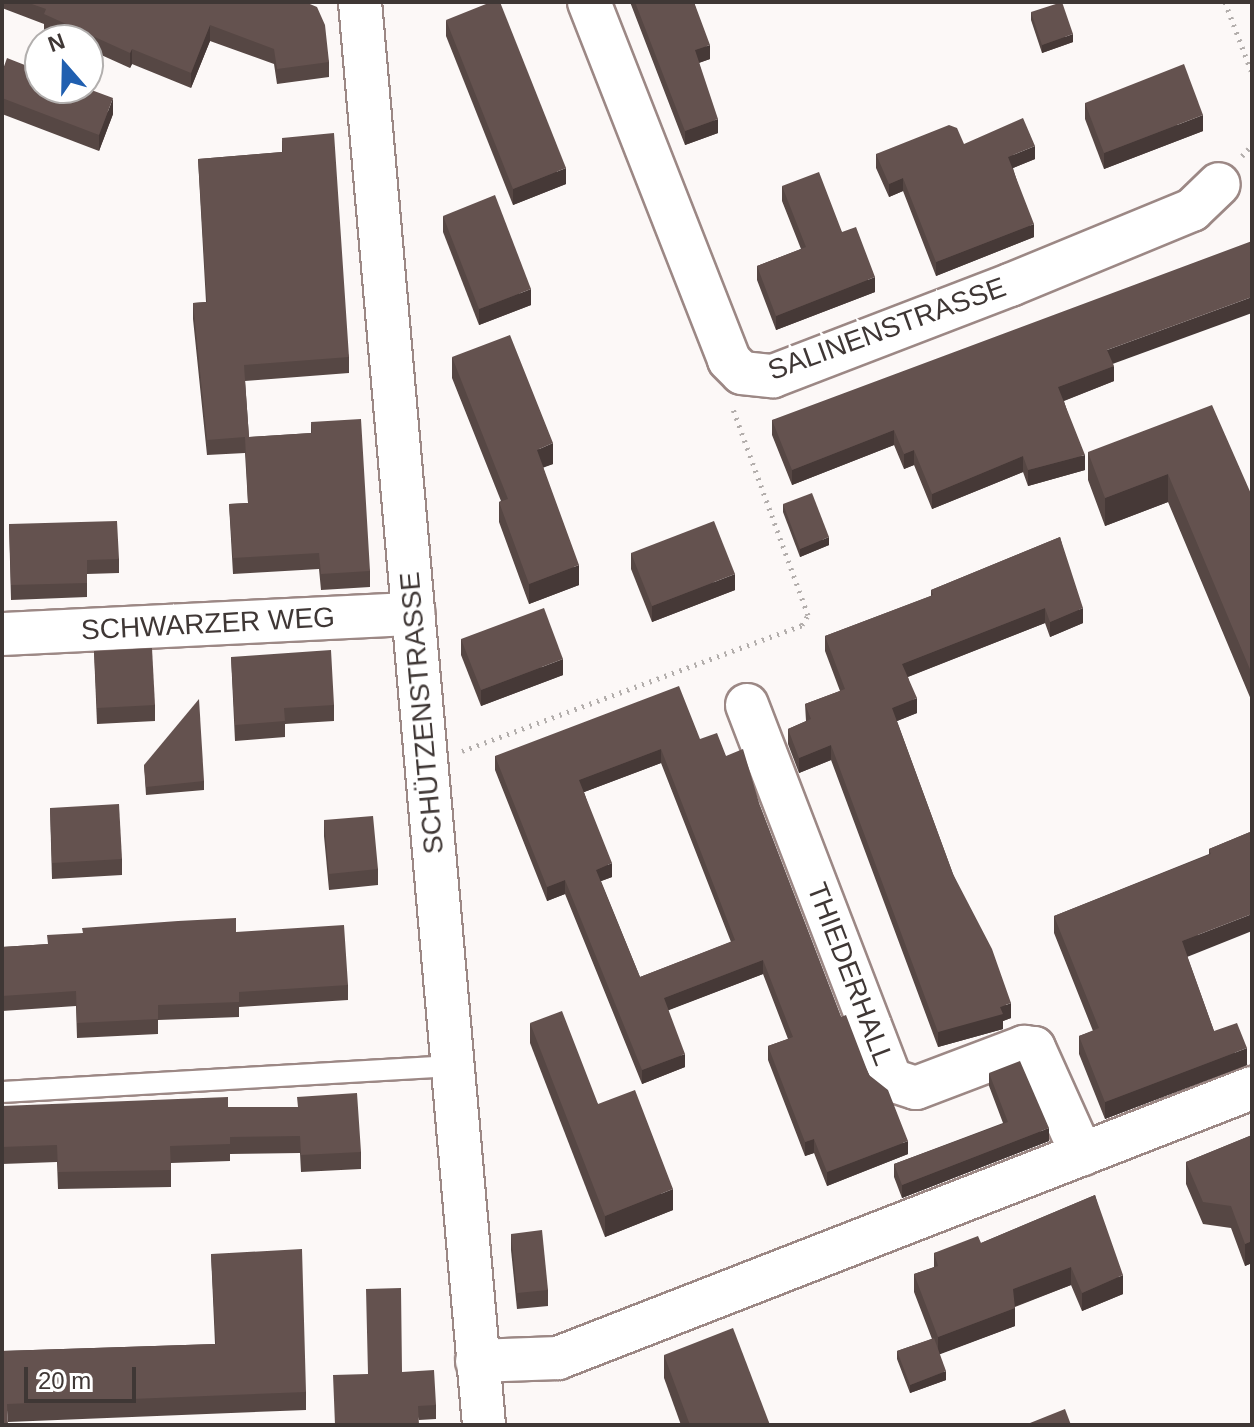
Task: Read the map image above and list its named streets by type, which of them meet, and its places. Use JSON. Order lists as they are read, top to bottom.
{
  "streets": {
    "street": [
      "SALINENSTRASSE",
      "SCHWARZER WEG",
      "SCHÜTZENSTRASSE",
      "THIEDERHALL"
    ]
  },
  "crossings": [
    ["SCHWARZER WEG", "SCHÜTZENSTRASSE"]
  ],
  "scale_bar": "20 m",
  "north": "top"
}
